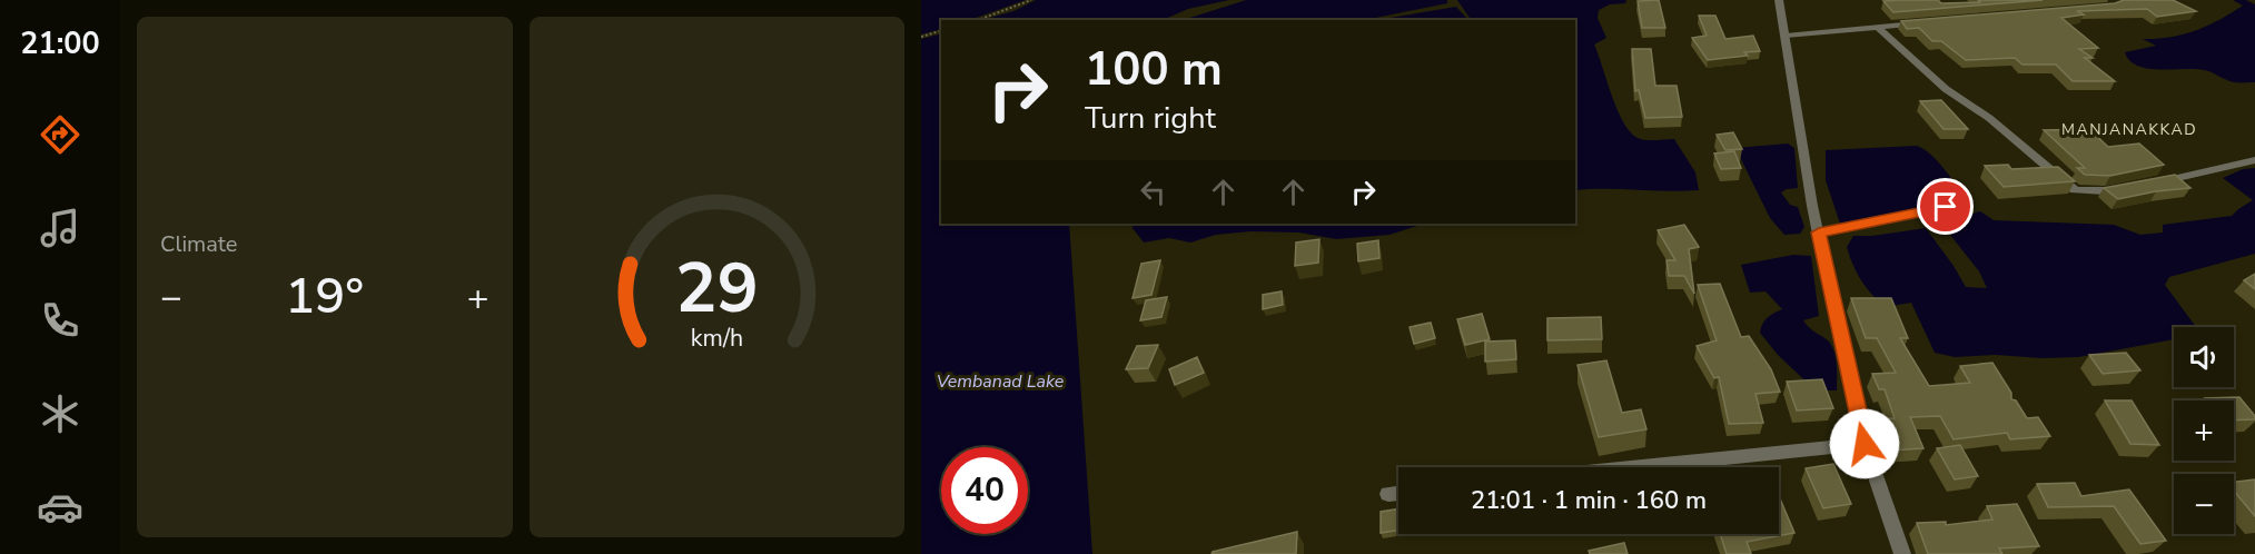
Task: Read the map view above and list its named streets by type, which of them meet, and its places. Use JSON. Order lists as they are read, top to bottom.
{
  "districts": ["MANJANAKKAD"],
  "water": ["Vembanad Lake"],
  "page": {
    "tabs": "21:00",
    "tile": "Climate",
    "turn": ["100 m", "Turn right"],
    "heat": ["−", "19°", "+"],
    "map_buttons": ["+", "−"],
    "limit": "40",
    "trip": "21:01 · 1 min · 160 m",
    "gauge": ["29", "km/h"]
  }
}
